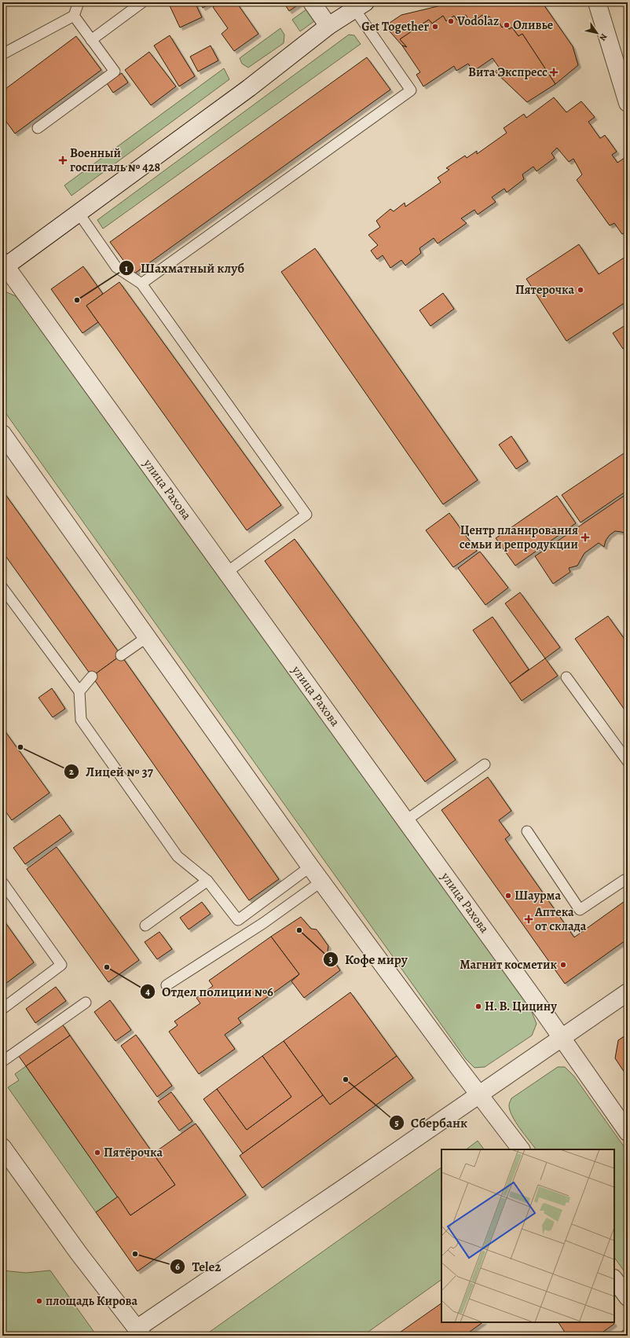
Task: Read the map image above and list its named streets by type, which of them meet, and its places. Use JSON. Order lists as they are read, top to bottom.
{
  "streets": {
    "street": ["улица Рахова"]
  },
  "places": {
    "other": [
      "Vodolaz",
      "Оливье",
      "Get Together",
      "Пятерочка",
      "Шахматный клуб",
      "Лицей № 37",
      "Шаурма",
      "Кофе миру",
      "Магнит косметик",
      "Отдел полиции №6",
      "Н. В. Цицину",
      "Сбербанк",
      "Пятёрочка",
      "Tele2",
      "площадь Кирова"
    ],
    "health": [
      "Вита Экспресс",
      "Военный госпиталь № 428",
      "Центр планирования семьи и репродукции",
      "Аптека от склада"
    ]
  },
  "north": "bottom right"
}
